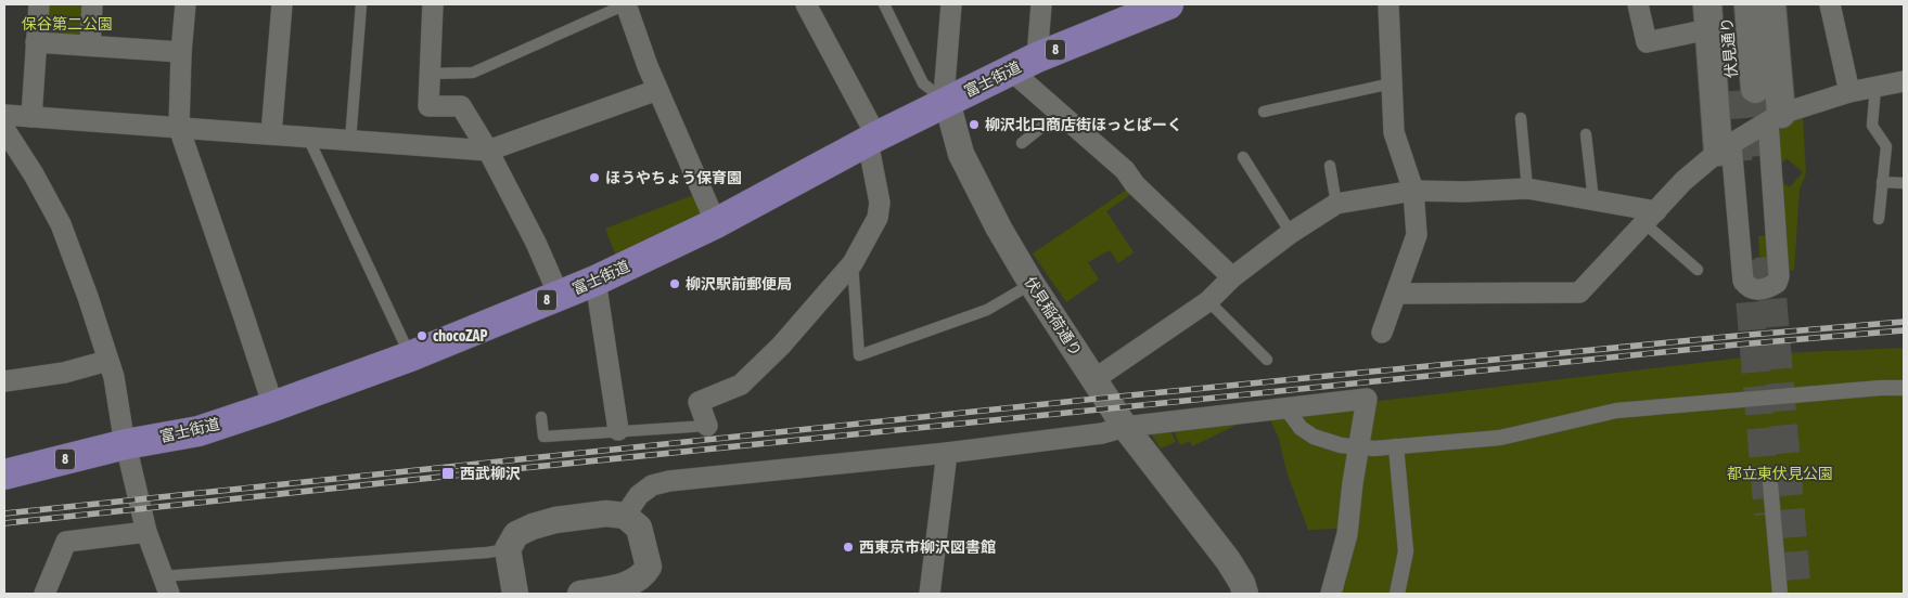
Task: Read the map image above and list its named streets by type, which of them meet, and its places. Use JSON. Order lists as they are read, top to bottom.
{
  "streets": {
    "main road": ["伏見通り", "8", "富士街道"],
    "street": ["伏見稲荷通り"]
  },
  "crossings": [
    ["富士街道", "伏見稲荷通り"]
  ],
  "parks": ["保谷第二公園", "都立東伏見公園"],
  "places": {
    "other": [
      "柳沢北口商店街ほっとぱーく",
      "ほうやちょう保育園",
      "柳沢駅前郵便局",
      "chocoZAP",
      "西東京市柳沢図書館"
    ],
    "transit": ["西武柳沢"]
  }
}
